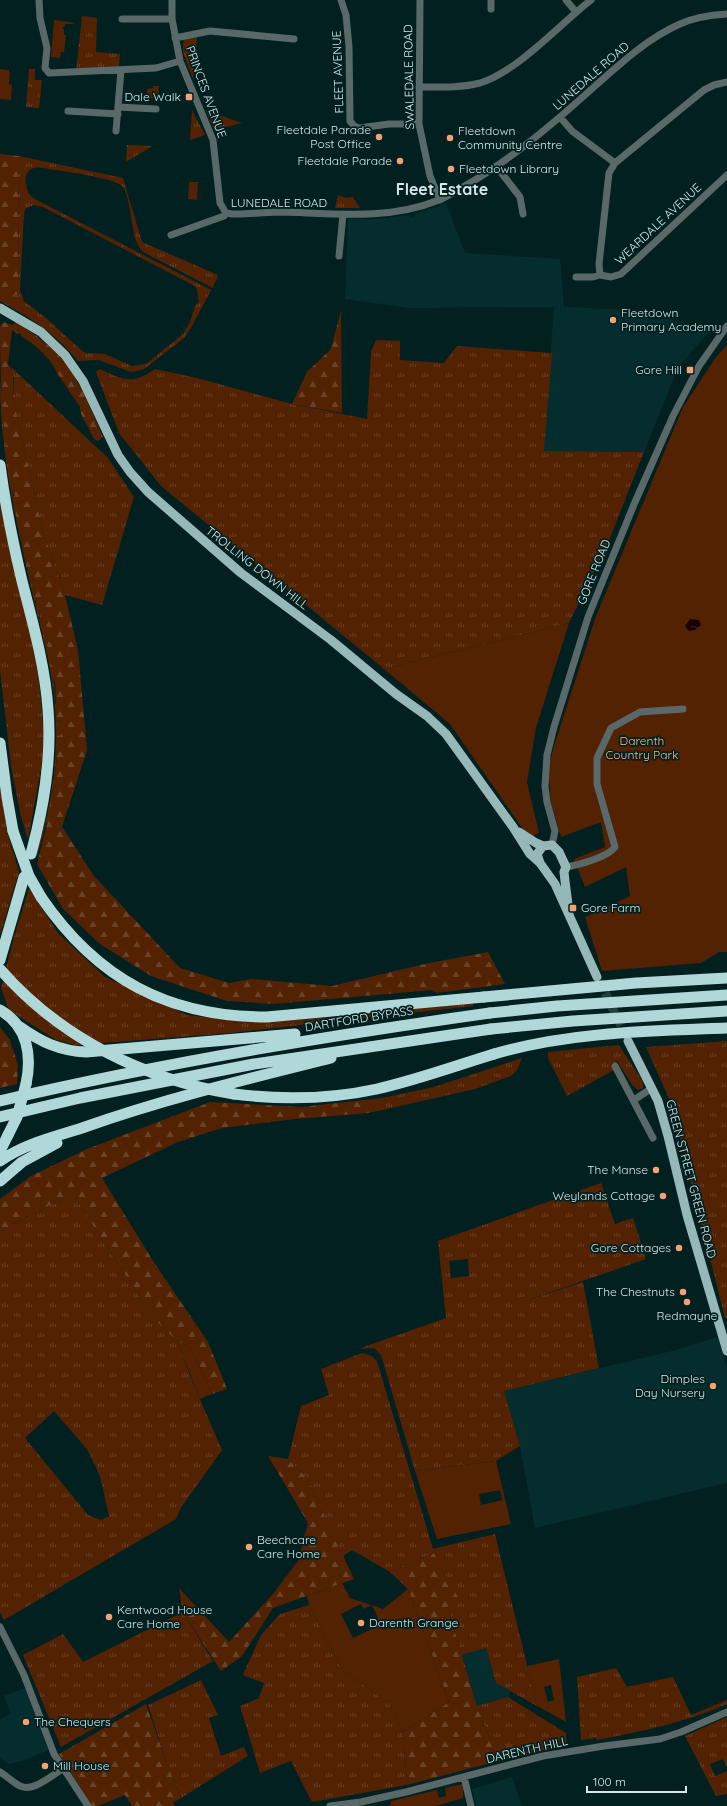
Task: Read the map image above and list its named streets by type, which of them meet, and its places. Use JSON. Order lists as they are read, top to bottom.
{
  "streets": {
    "highway": ["DARTFORD BYPASS"],
    "main road": ["TROLLING DOWN HILL", "GREEN STREET GREEN ROAD"],
    "street": [
      "FLEET AVENUE",
      "LUNEDALE ROAD",
      "SWALEDALE ROAD",
      "PRINCES AVENUE",
      "WEARDALE AVENUE",
      "GORE ROAD",
      "DARENTH HILL"
    ]
  },
  "crossings": [
    ["FLEET AVENUE", "SWALEDALE ROAD"],
    ["LUNEDALE ROAD", "SWALEDALE ROAD"],
    ["LUNEDALE ROAD", "PRINCES AVENUE"],
    ["TROLLING DOWN HILL", "GORE ROAD"]
  ],
  "districts": ["Fleet Estate"],
  "parks": ["Darenth Country Park"],
  "places": {
    "transit": ["Dale Walk", "Gore Hill", "Gore Farm"],
    "other": [
      "Fleetdale Parade Post Office",
      "Fleetdown Community Centre",
      "Fleetdale Parade",
      "Fleetdown Library",
      "Fleetdown Primary Academy",
      "The Manse",
      "Weylands Cottage",
      "Gore Cottages",
      "The Chestnuts",
      "Redmayne",
      "Dimples Day Nursery",
      "Beechcare Care Home",
      "Kentwood House Care Home",
      "Darenth Grange",
      "The Chequers",
      "Mill House"
    ]
  },
  "scale_bar": "100 m"
}
